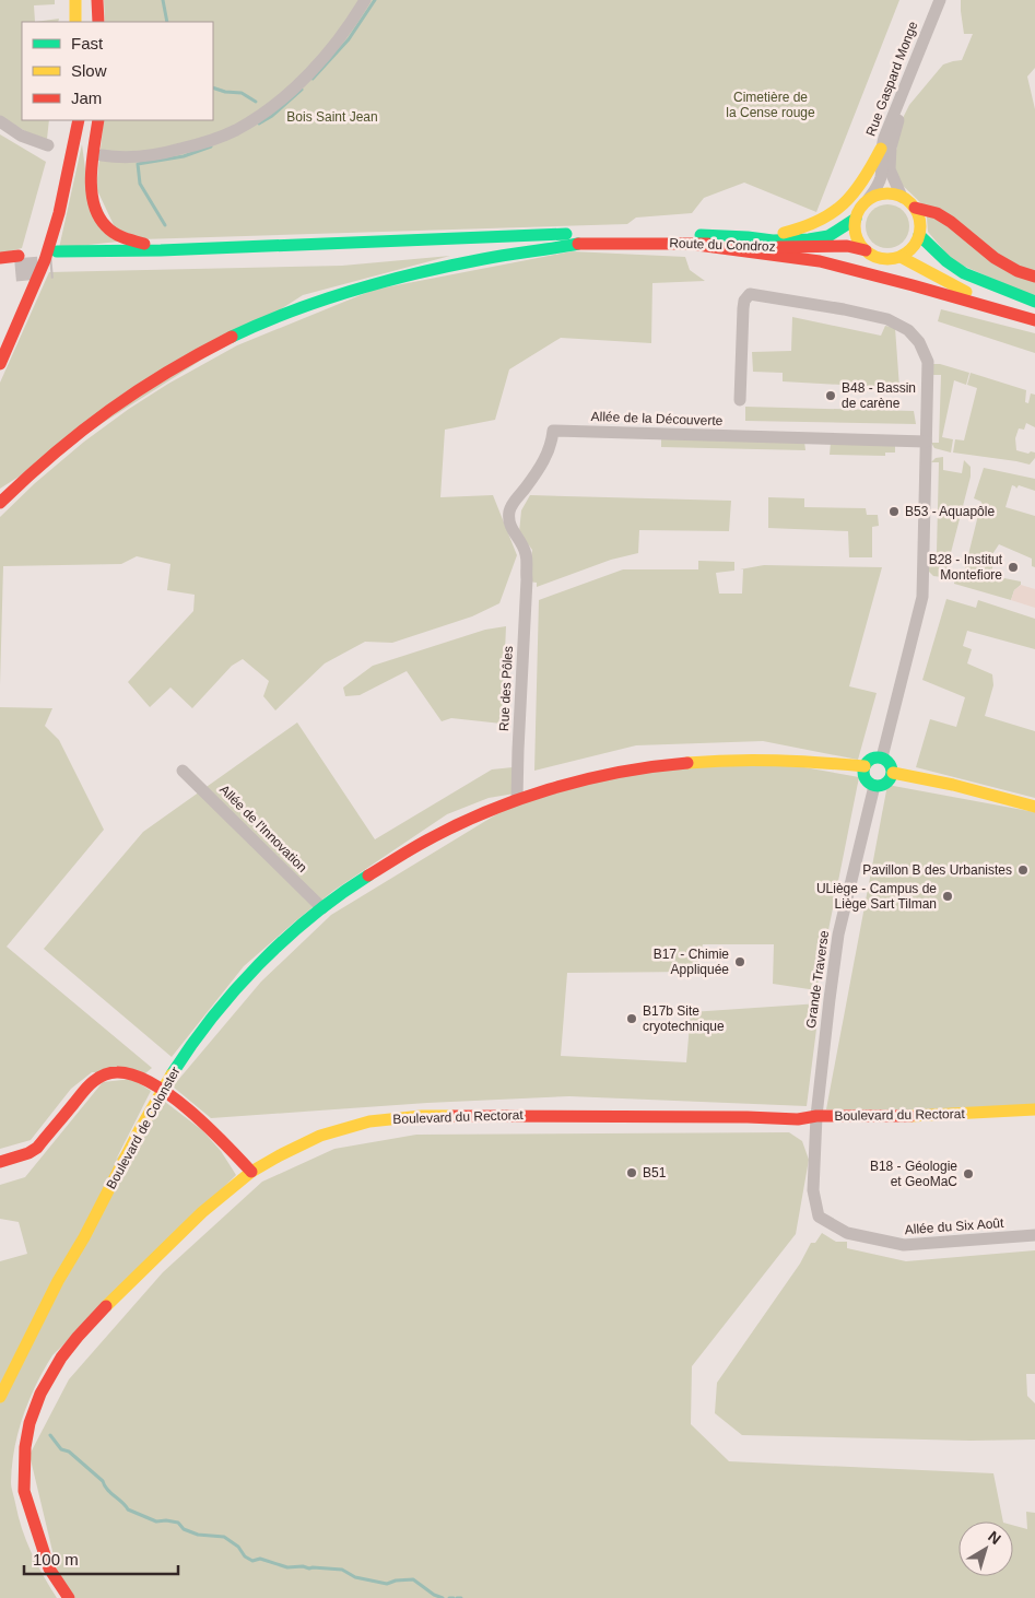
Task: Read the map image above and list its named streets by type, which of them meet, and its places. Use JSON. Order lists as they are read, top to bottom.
{
  "streets": {
    "main road": ["Route du Condroz", "Boulevard du Rectorat", "Boulevard de Colonster"],
    "street": [
      "Rue Gaspard Monge",
      "Allée de la Découverte",
      "Rue des Pôles",
      "Allée de l'Innovation",
      "Grande Traverse",
      "Allée du Six Août"
    ]
  },
  "crossings": [
    ["Rue Gaspard Monge", "Route du Condroz"],
    ["Allée de la Découverte", "Rue des Pôles"],
    ["Rue des Pôles", "Boulevard de Colonster"],
    ["Allée de l'Innovation", "Boulevard de Colonster"],
    ["Grande Traverse", "Boulevard du Rectorat"],
    ["Grande Traverse", "Boulevard de Colonster"],
    ["Grande Traverse", "Allée du Six Août"],
    ["Boulevard du Rectorat", "Allée du Six Août"]
  ],
  "parks": ["Cimetière de la Cense rouge", "Bois Saint Jean"],
  "places": [
    "B48 - Bassin de carène",
    "B53 - Aquapôle",
    "B28 - Institut Montefiore",
    "Pavillon B des Urbanistes",
    "ULiège - Campus de Liège Sart Tilman",
    "B17 - Chimie Appliquée",
    "B17b Site cryotechnique",
    "B51",
    "B18 - Géologie et GeoMaC"
  ],
  "legend": ["Fast", "Slow", "Jam"],
  "scale_bar": "100 m",
  "north": "top right"
}
